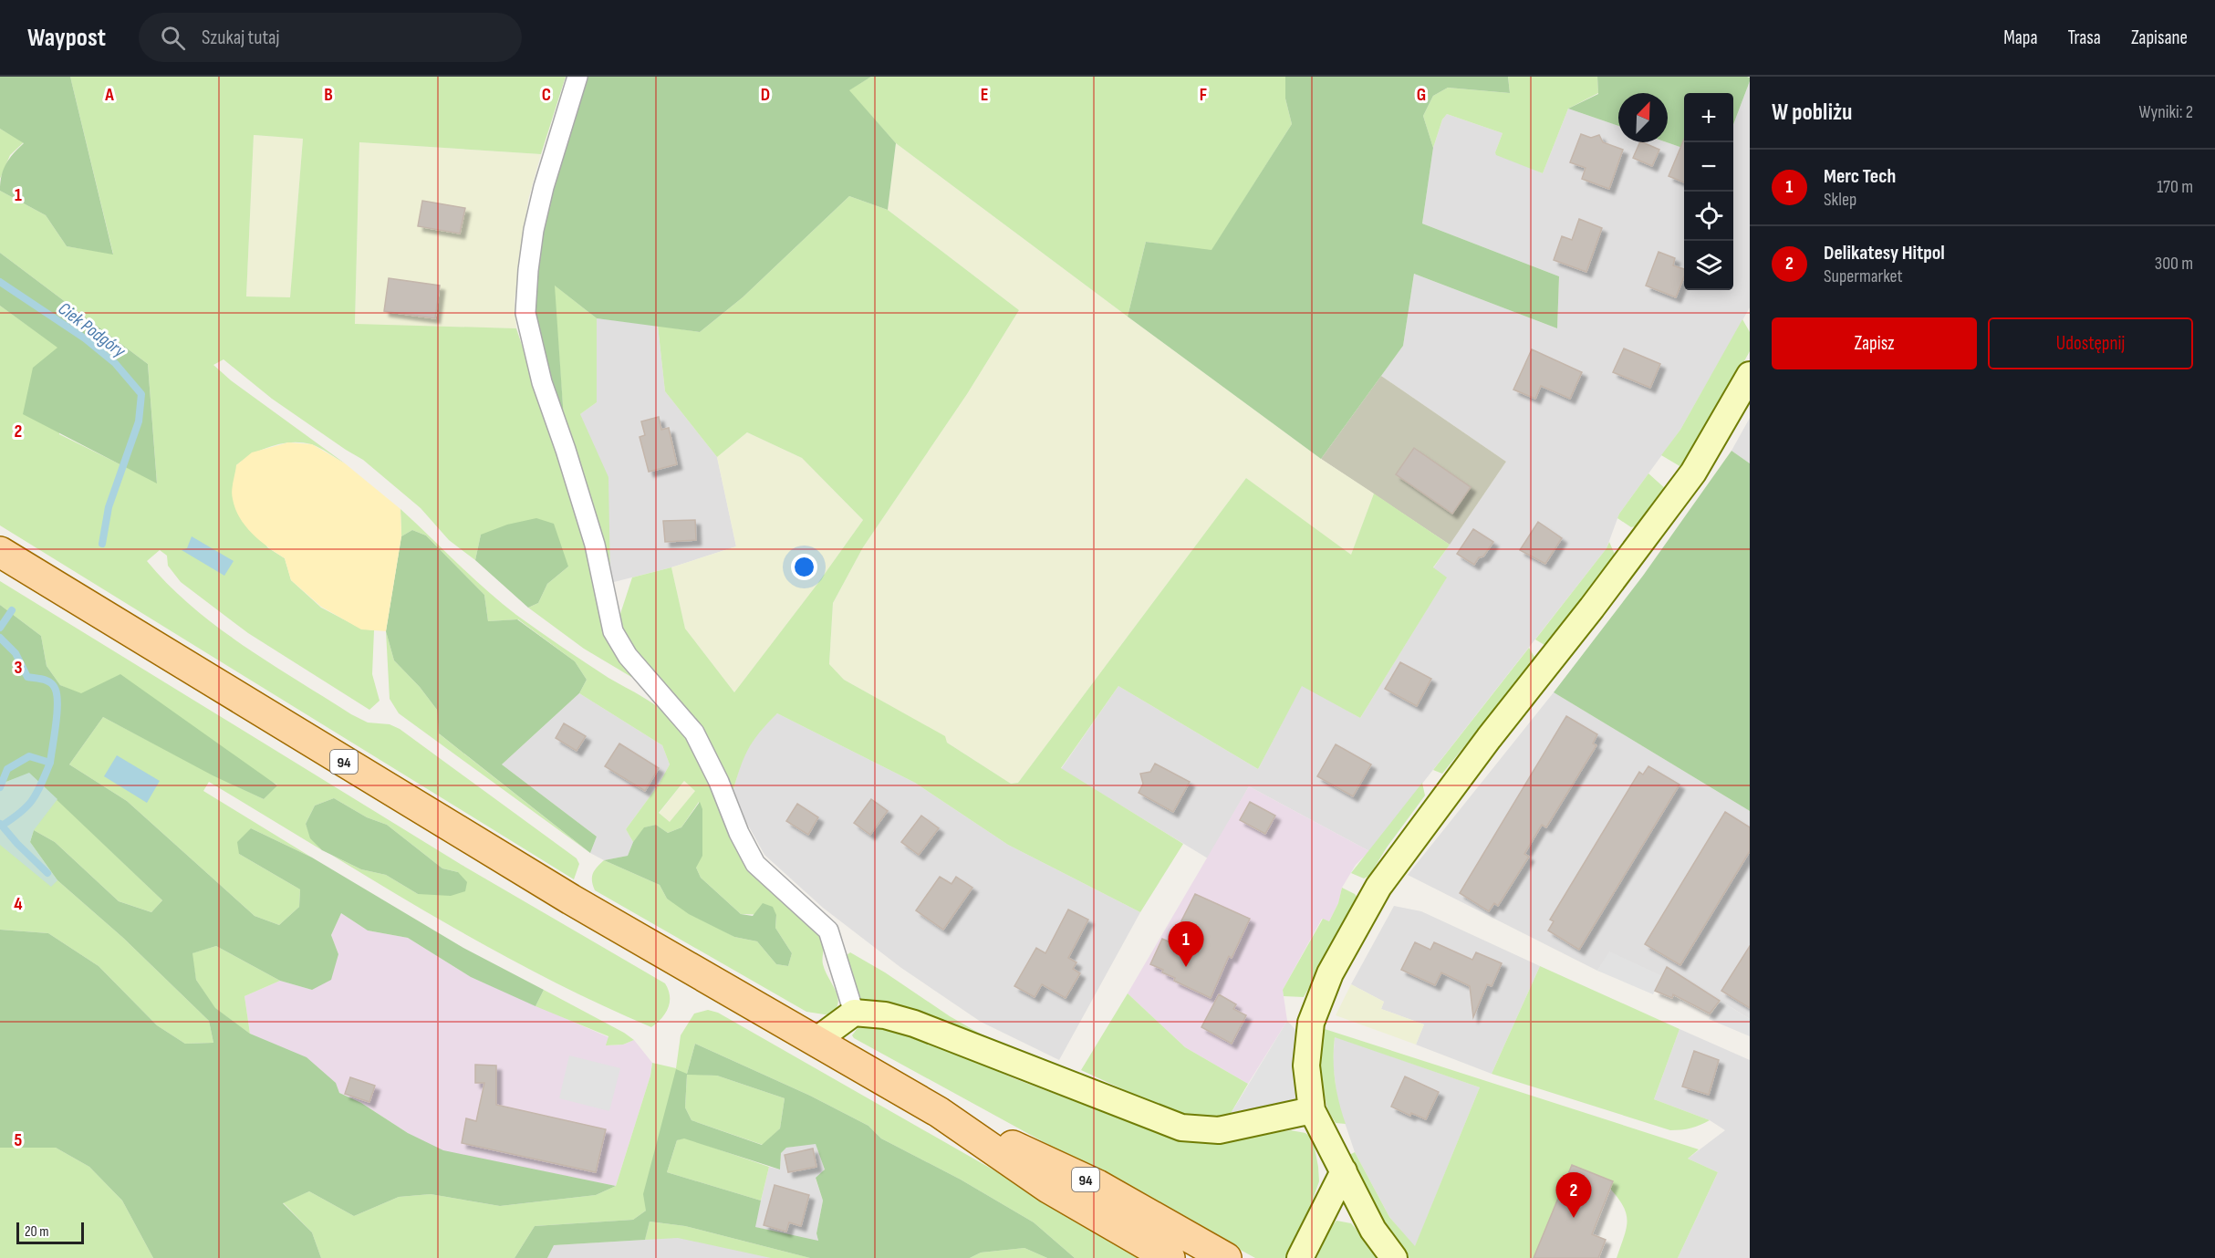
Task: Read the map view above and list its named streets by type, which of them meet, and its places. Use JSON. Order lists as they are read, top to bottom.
{
  "streets": {
    "main road": ["94"]
  },
  "water": ["Ciek Podgóry"],
  "scale_bar": "20 m",
  "north": "top right",
  "page": {
    "header": "Waypost",
    "search": "Szukaj tutaj",
    "nav": ["Mapa", "Trasa", "Zapisane"],
    "heading": ["W pobliżu", "Wyniki: 2"],
    "map_buttons": ["+", "−"],
    "list": [
      {
        "mark": "1",
        "name": "Merc Tech",
        "note": "Sklep",
        "value": "170 m"
      },
      {
        "mark": "2",
        "name": "Delikatesy Hitpol",
        "note": "Supermarket",
        "value": "300 m"
      }
    ],
    "buttons": ["Zapisz", "Udostępnij"],
    "pins": ["1", "2"],
    "scale": "20 m"
  },
  "grid": {
    "columns": [
      "A",
      "B",
      "C",
      "D",
      "E",
      "F",
      "G"
    ],
    "rows": [
      "1",
      "2",
      "3",
      "4",
      "5"
    ]
  }
}
